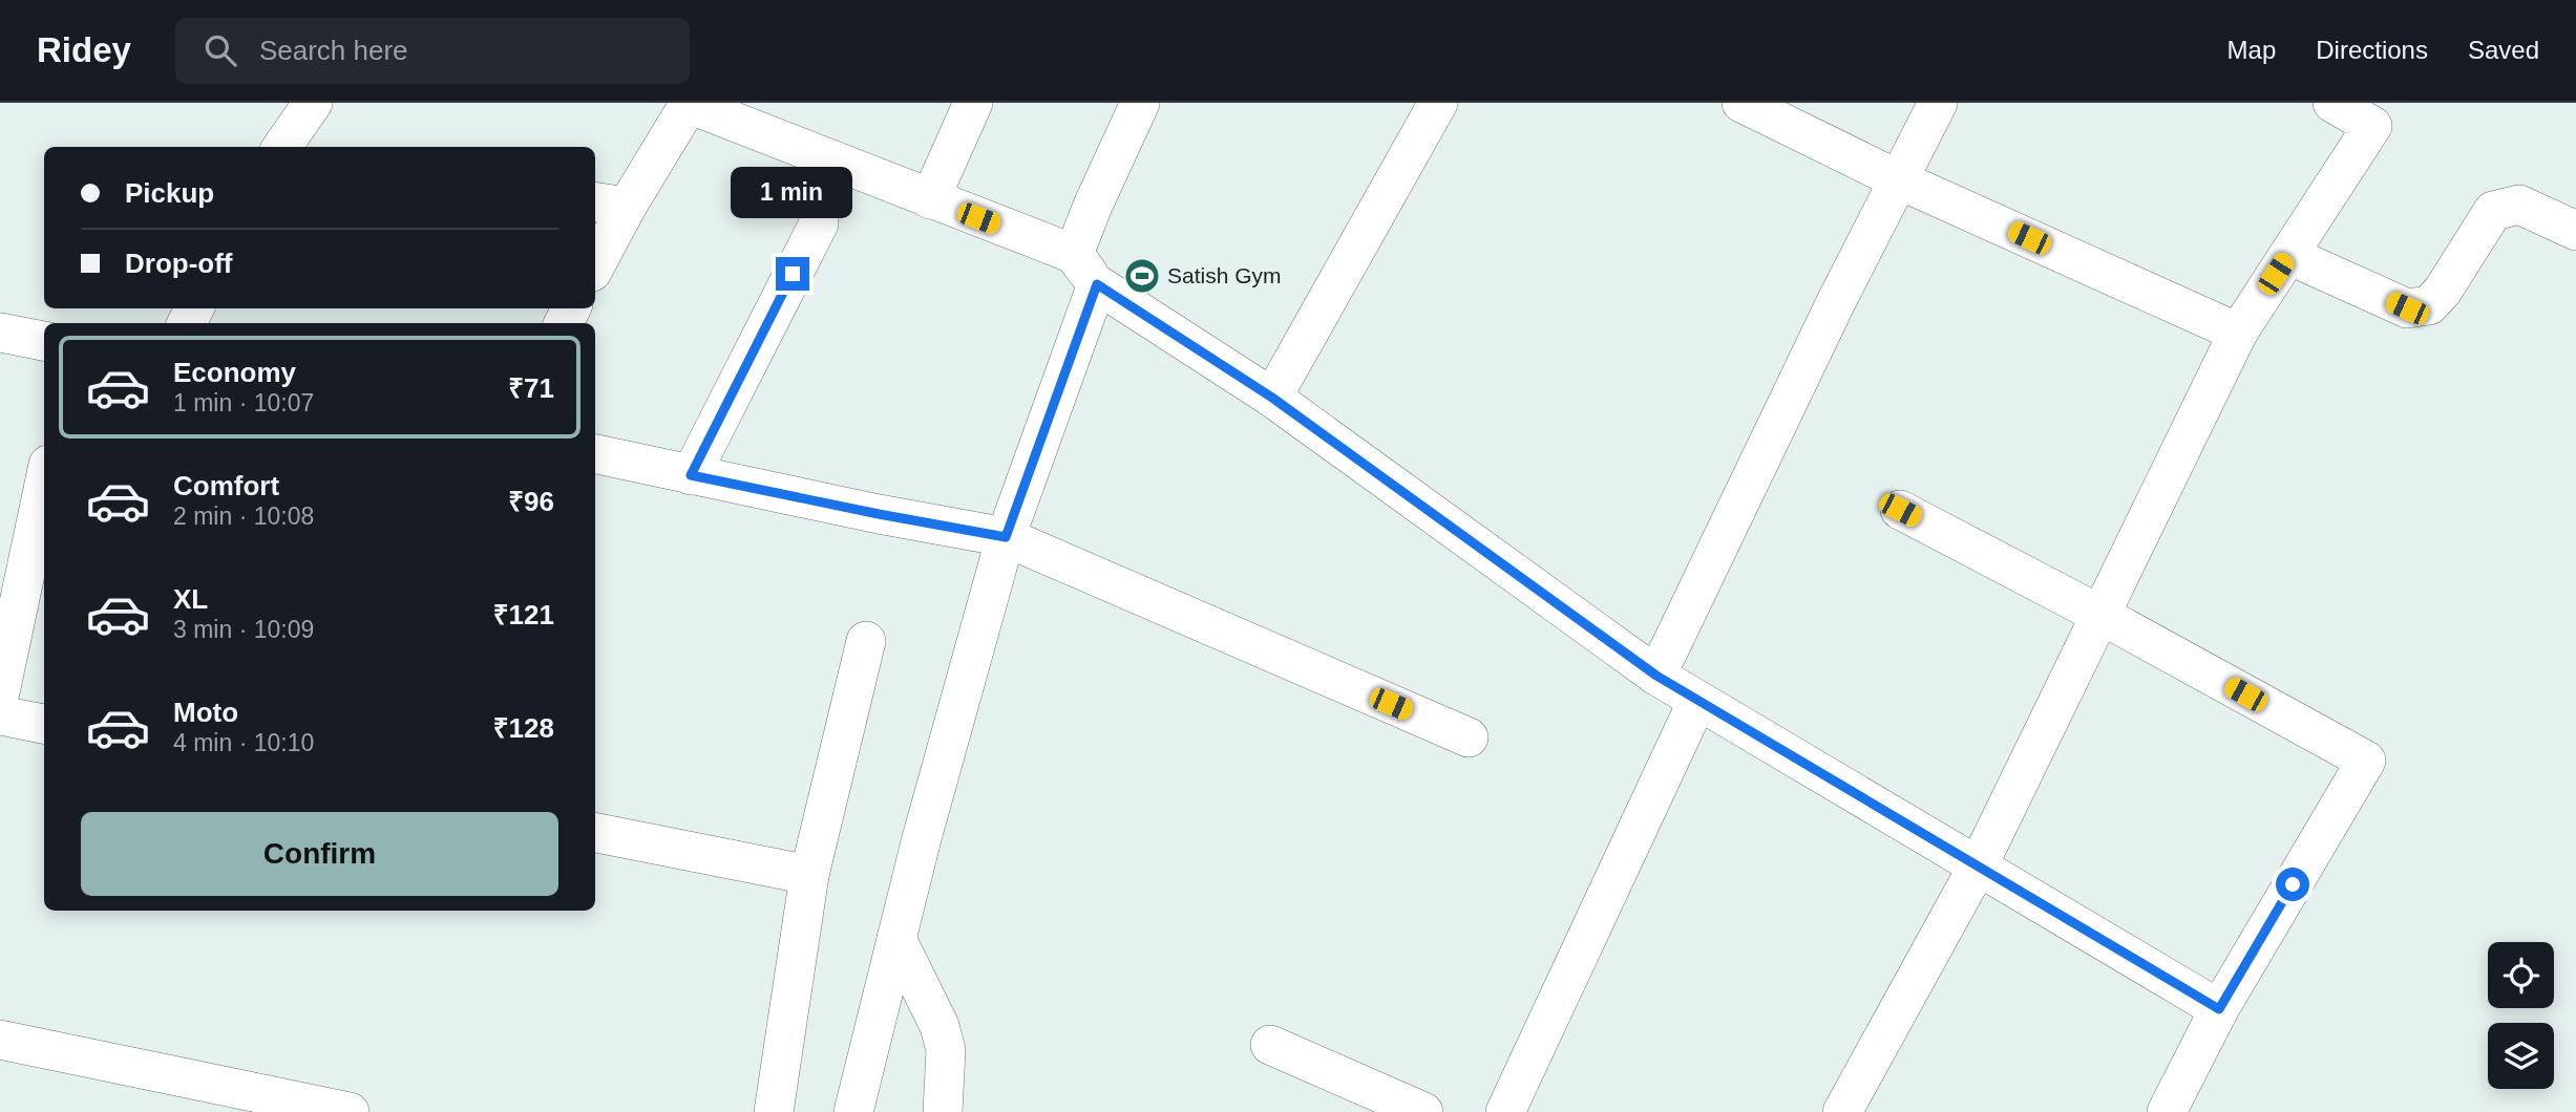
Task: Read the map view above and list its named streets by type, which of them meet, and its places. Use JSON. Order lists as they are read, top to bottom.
{
  "places": {
    "sports": ["Satish Gym"]
  },
  "page": {
    "header": "Ridey",
    "search": "Search here",
    "nav": ["Map", "Directions", "Saved"],
    "banner": ["Pickup", "Drop-off"],
    "bubble": "1 min",
    "list": [
      {
        "name": "Economy",
        "note": "1 min · 10:07",
        "value": "₹71"
      },
      {
        "name": "Comfort",
        "note": "2 min · 10:08",
        "value": "₹96"
      },
      {
        "name": "XL",
        "note": "3 min · 10:09",
        "value": "₹121"
      },
      {
        "name": "Moto",
        "note": "4 min · 10:10",
        "value": "₹128"
      }
    ],
    "buttons": "Confirm"
  }
}
